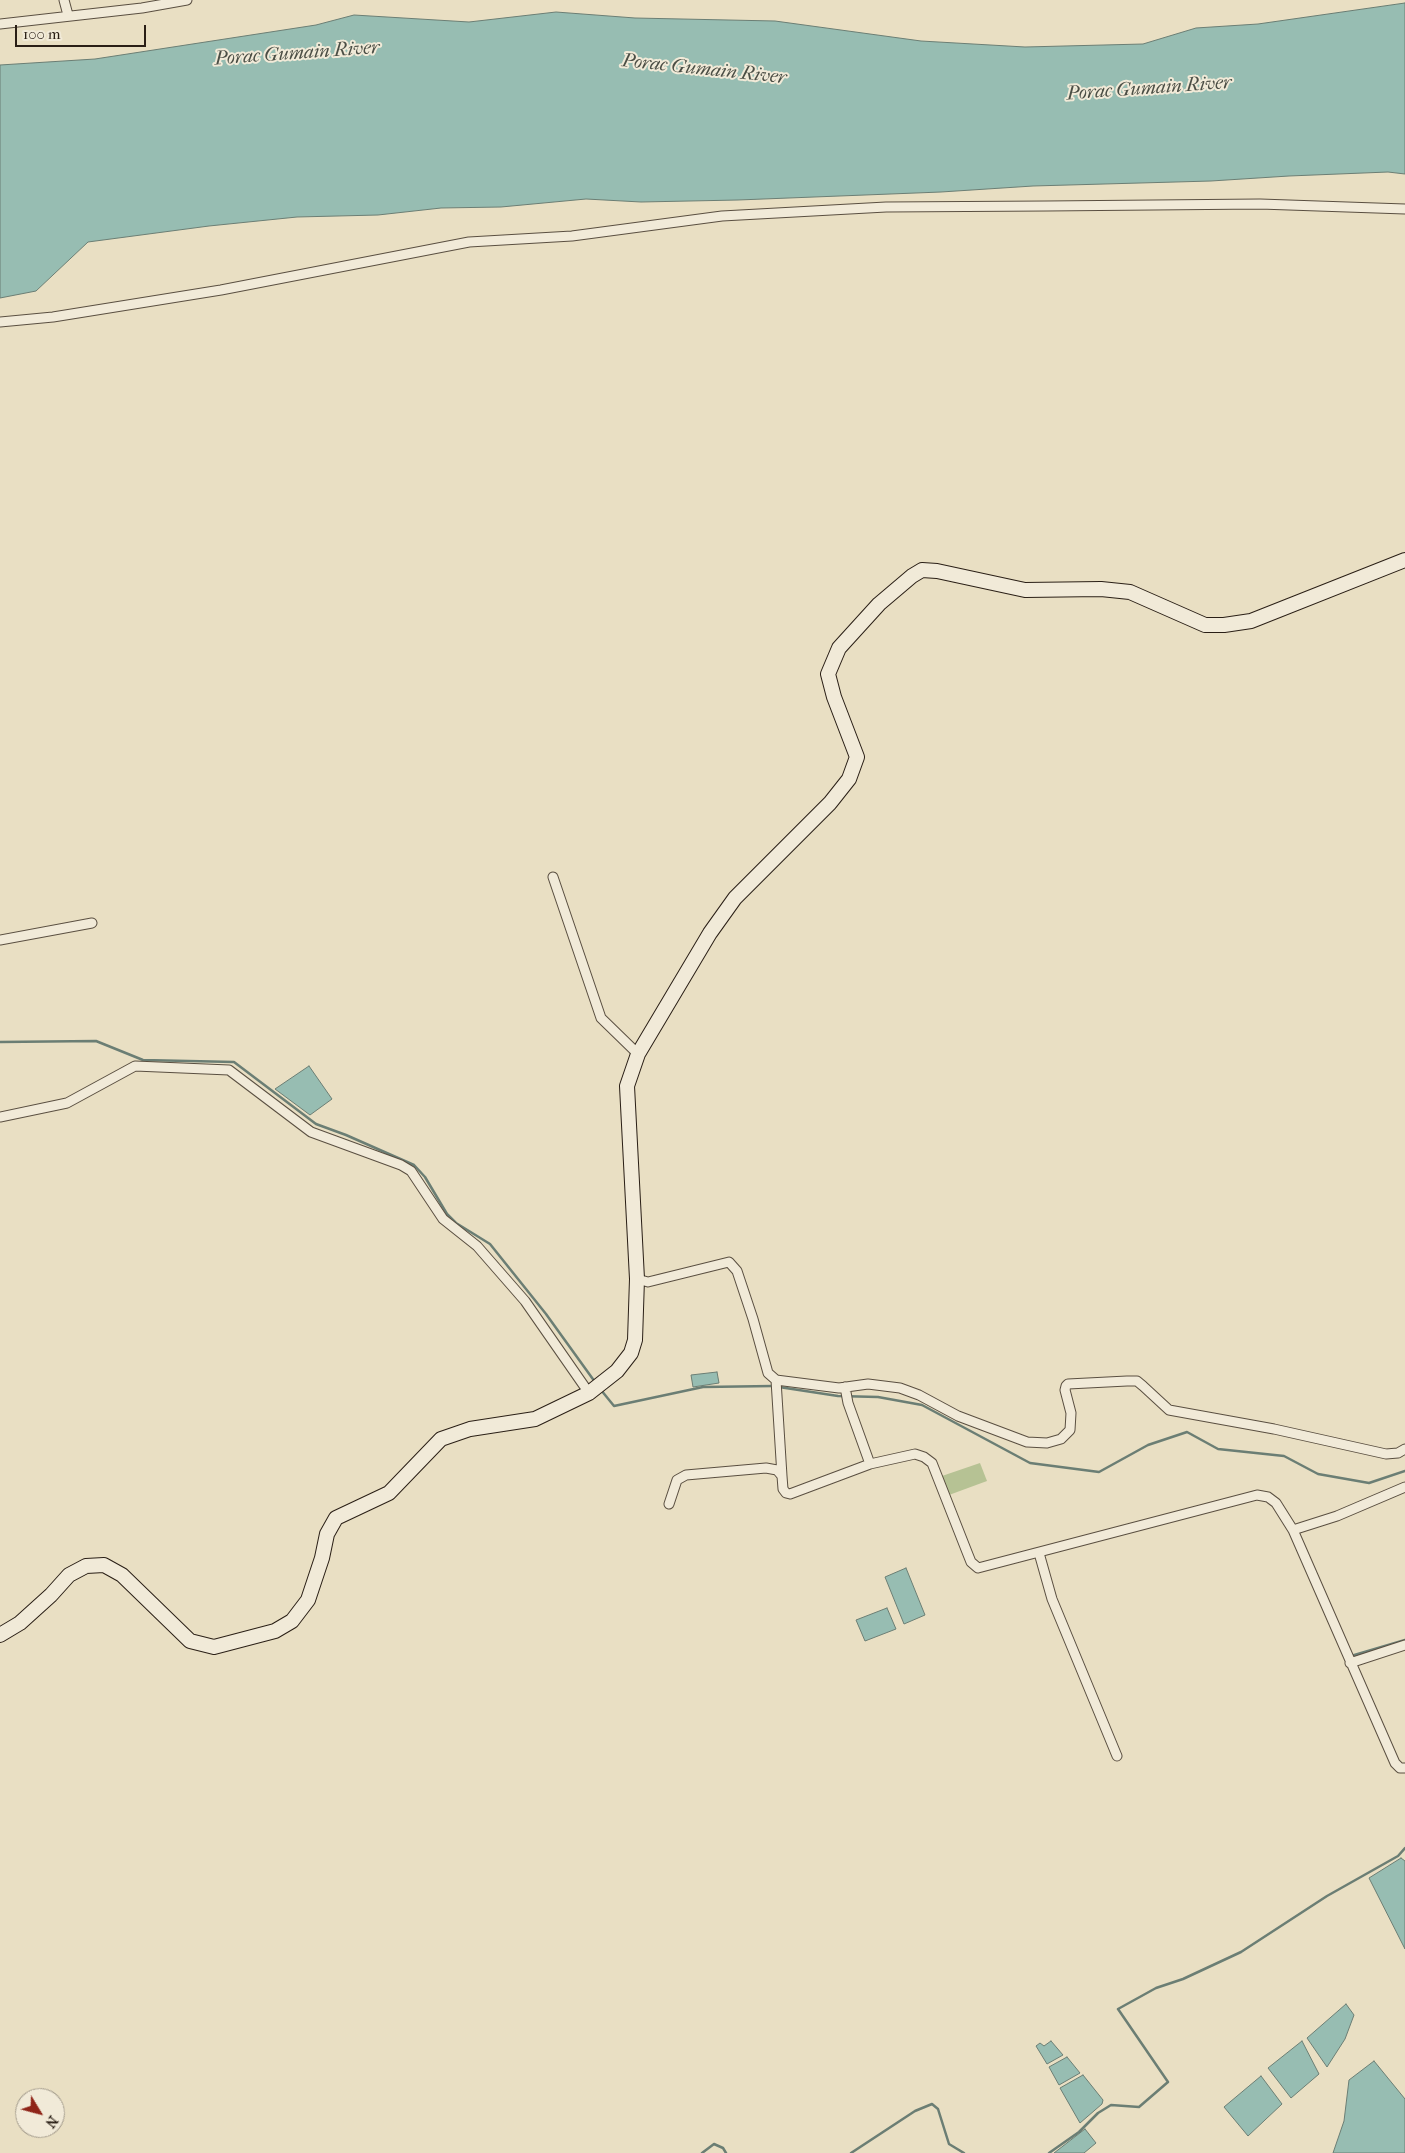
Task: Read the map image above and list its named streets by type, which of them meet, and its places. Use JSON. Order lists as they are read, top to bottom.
{
  "water": ["Porac Gumain River"],
  "scale_bar": "100 m",
  "north": "bottom right"
}
